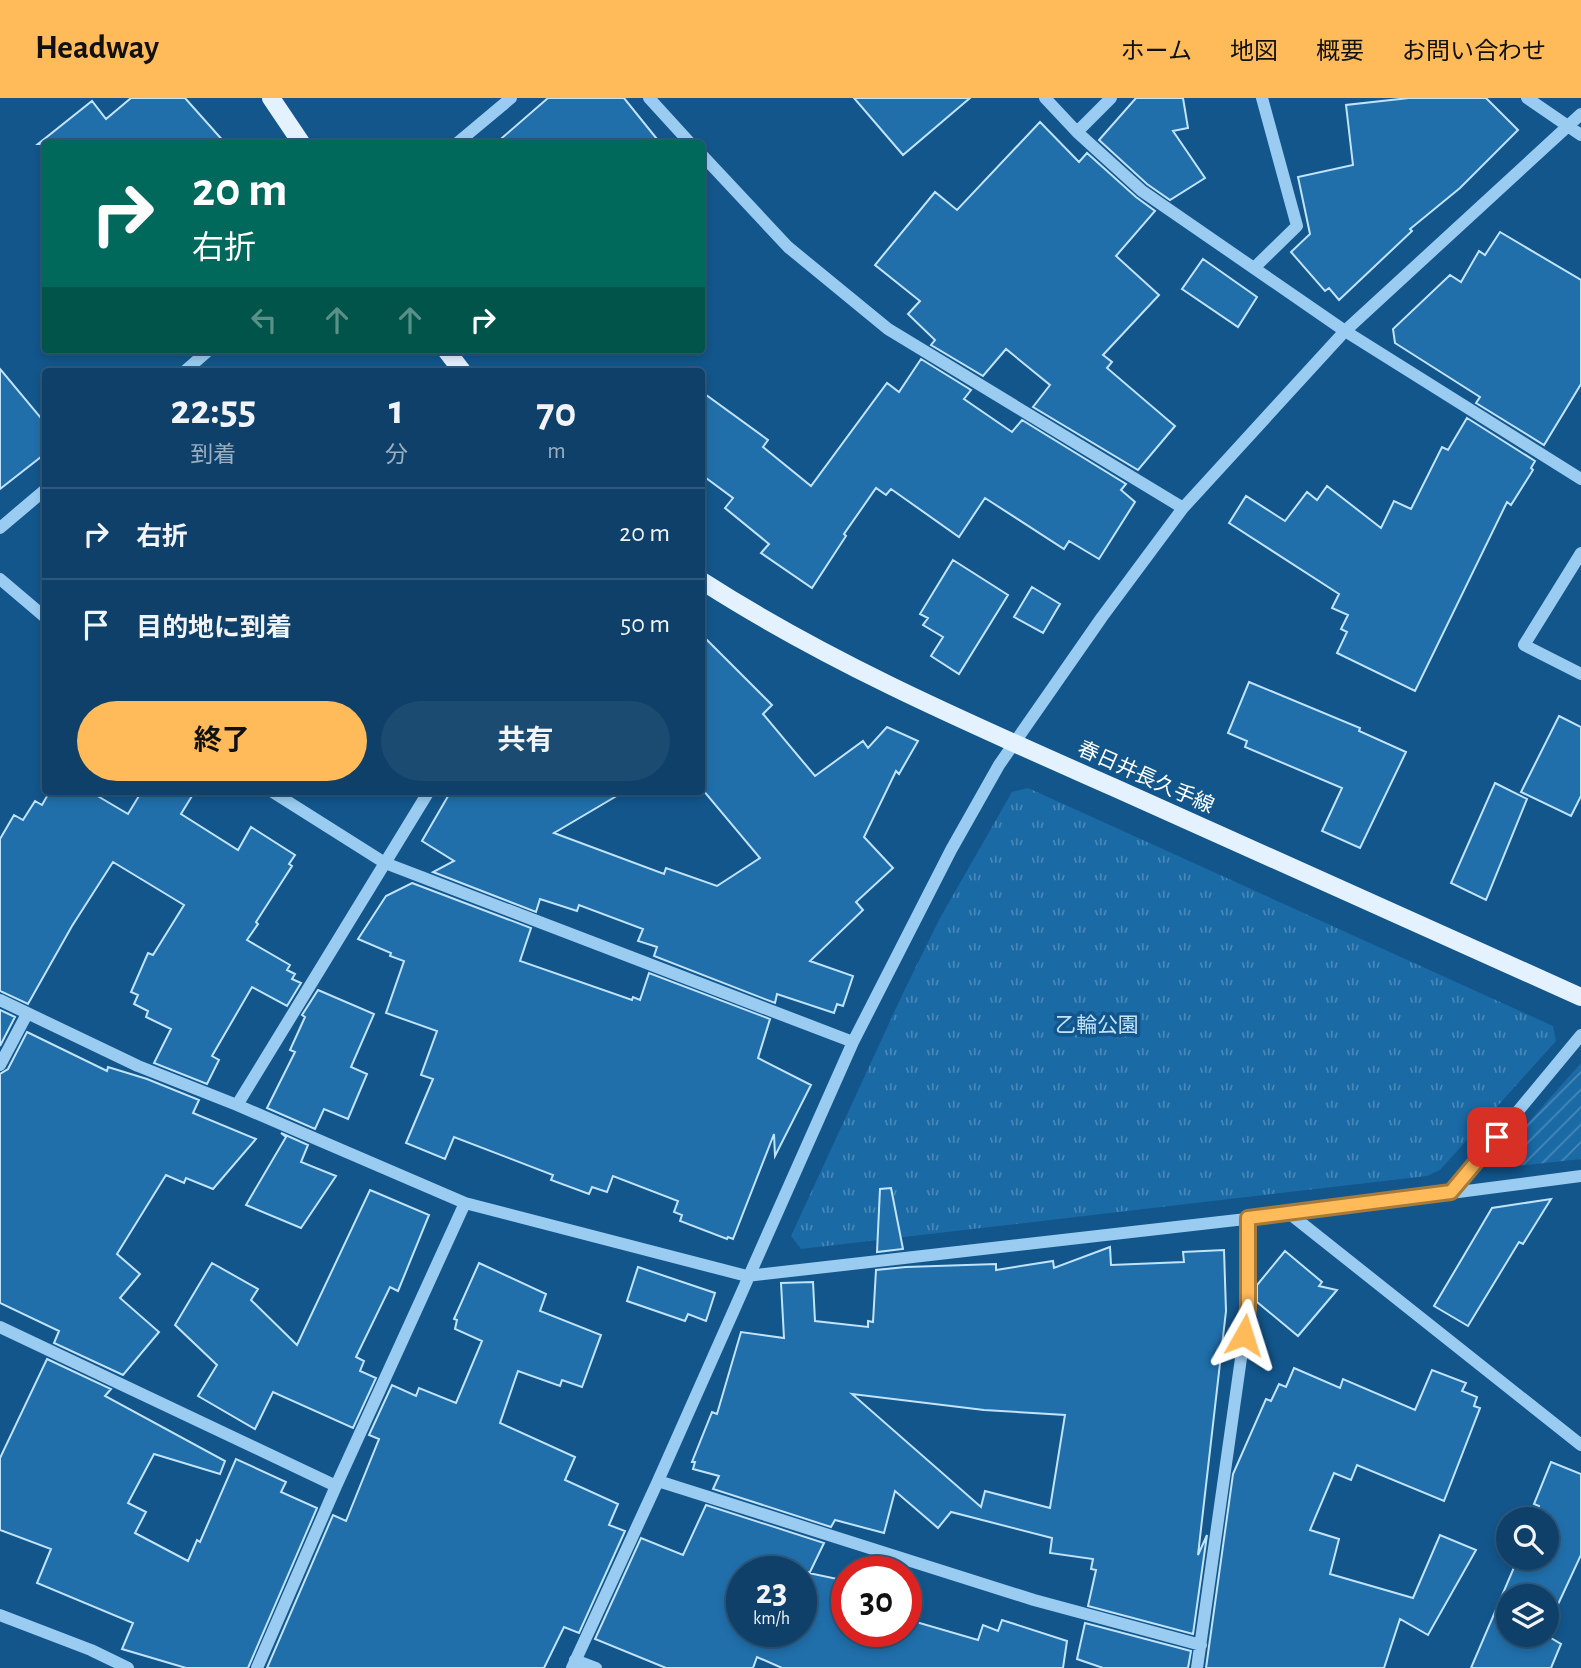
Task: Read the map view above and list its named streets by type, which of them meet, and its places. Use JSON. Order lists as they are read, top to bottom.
{
  "streets": {
    "main road": ["春日井長久手線"]
  },
  "parks": ["乙輪公園"],
  "page": {
    "header": "Headway",
    "nav": [
      "ホーム",
      "地図",
      "概要",
      "お問い合わせ"
    ],
    "turn": ["20 m", "右折"],
    "eta": [
      "22:55",
      "到着",
      "1",
      "分",
      "70",
      "m"
    ],
    "list": [
      {
        "name": "右折",
        "value": "20 m"
      },
      {
        "name": "目的地に到着",
        "value": "50 m"
      }
    ],
    "buttons": ["終了", "共有"],
    "speed": "23 km/h",
    "limit": "30"
  }
}
